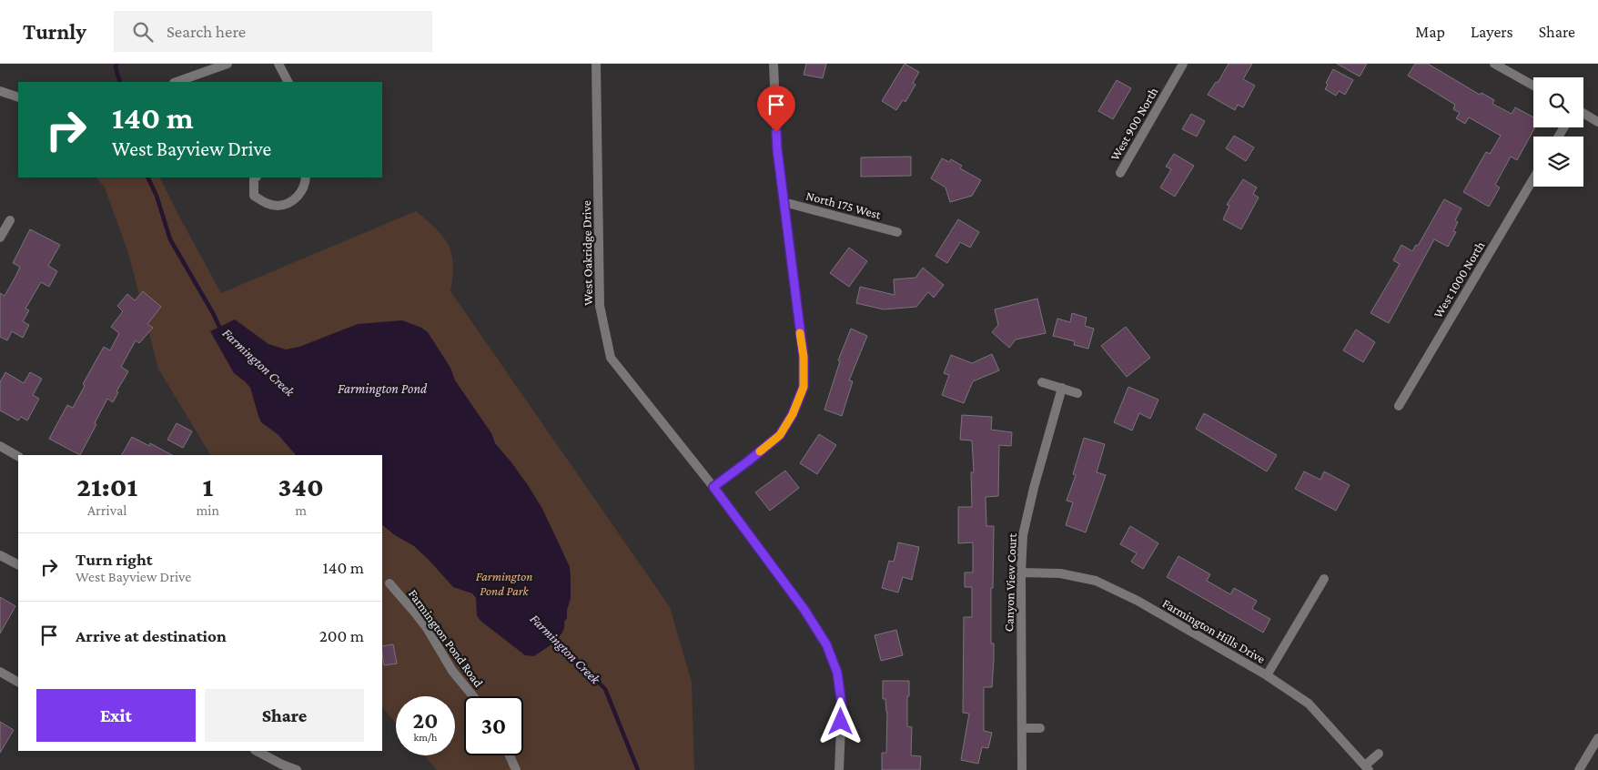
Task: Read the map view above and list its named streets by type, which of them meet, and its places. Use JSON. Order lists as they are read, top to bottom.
{
  "streets": {
    "street": [
      "West 900 North",
      "North 175 West",
      "West Oakridge Drive",
      "West 1000 North",
      "Canyon View Court",
      "Farmington Hills Drive",
      "Farmington Pond Road"
    ]
  },
  "crossings": [
    ["Canyon View Court", "Farmington Hills Drive"]
  ],
  "water": ["Farmington Creek", "Farmington Pond"],
  "parks": ["Farmington Pond Park"],
  "page": {
    "header": "Turnly",
    "search": "Search here",
    "nav": ["Map", "Layers", "Share"],
    "turn": ["140 m", "West Bayview Drive"],
    "eta": [
      "21:01",
      "Arrival",
      "1",
      "min",
      "340",
      "m"
    ],
    "list": [
      {
        "name": "Turn right",
        "note": "West Bayview Drive",
        "value": "140 m"
      },
      {
        "name": "Arrive at destination",
        "value": "200 m"
      }
    ],
    "buttons": ["Exit", "Share"],
    "speed": "20 km/h",
    "limit": "30"
  }
}
